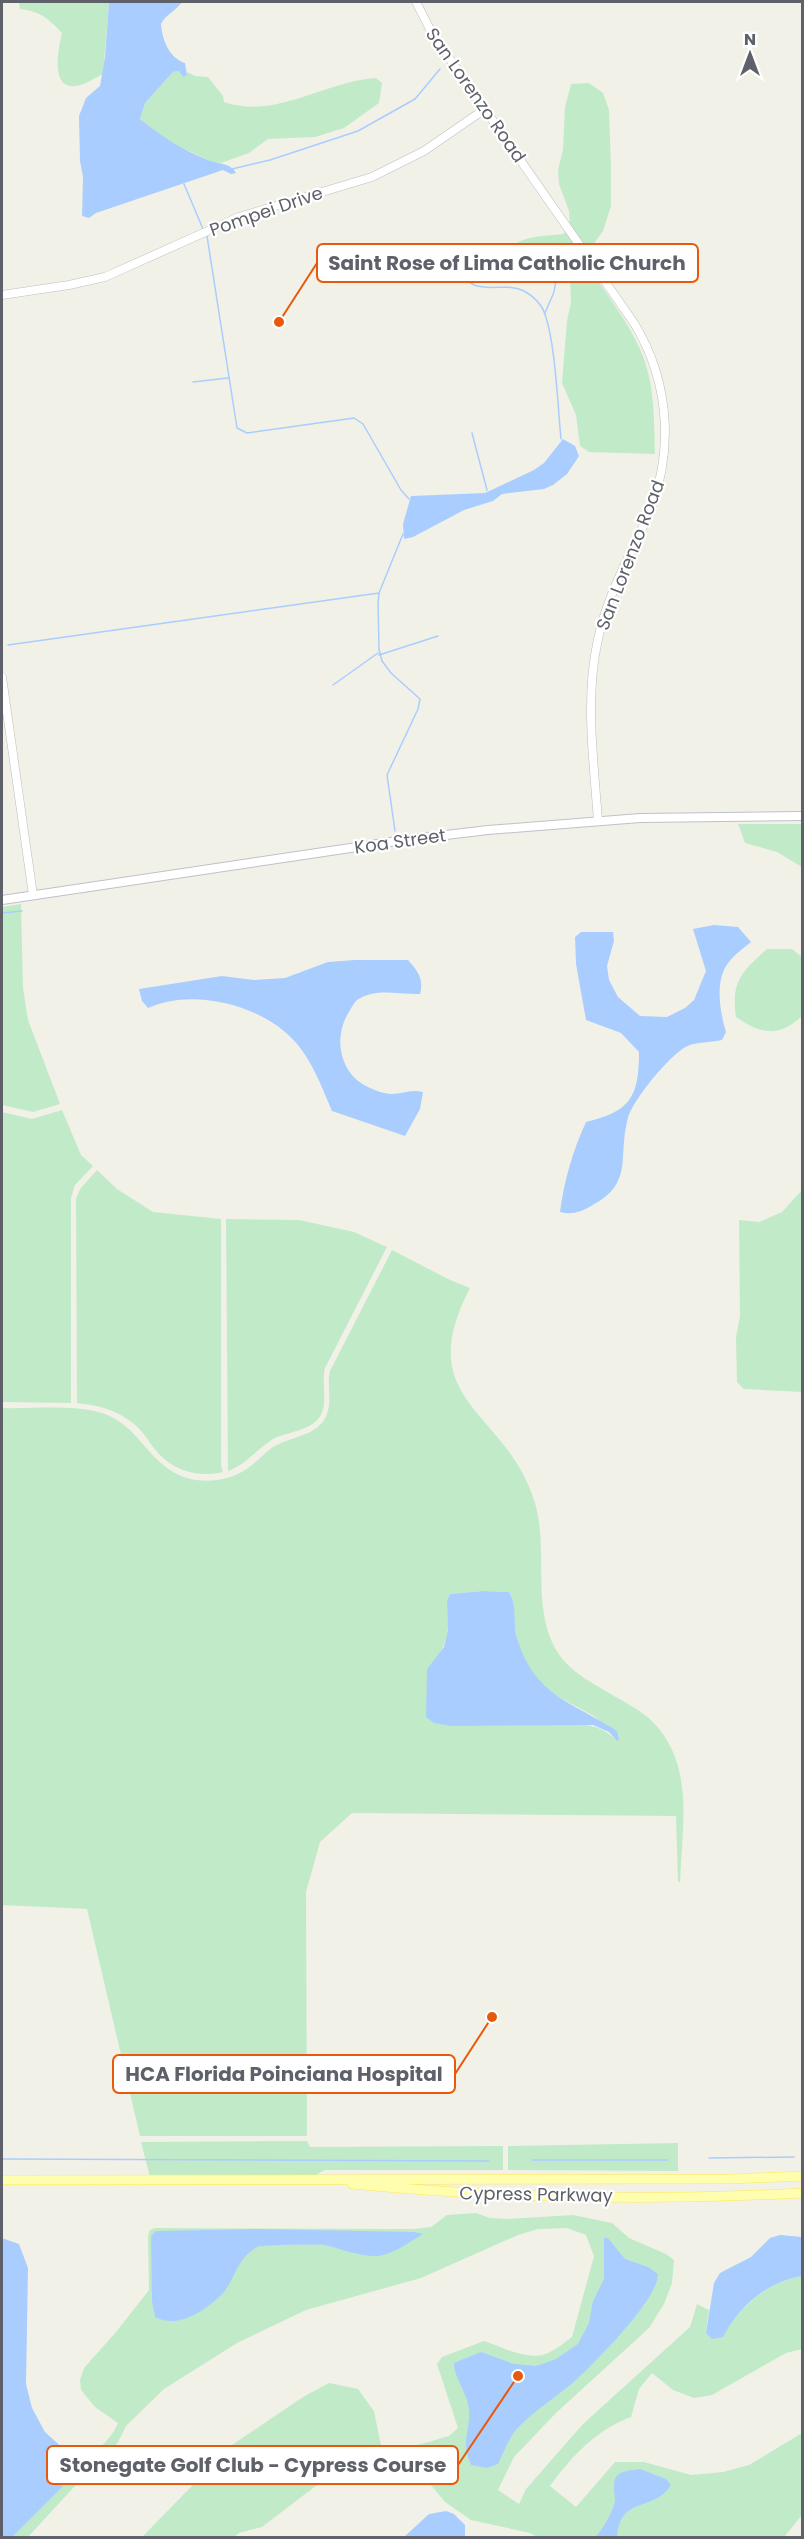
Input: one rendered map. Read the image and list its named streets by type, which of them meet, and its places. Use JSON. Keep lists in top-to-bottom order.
{
  "streets": {
    "main road": ["Koa Street", "Cypress Parkway"],
    "street": ["San Lorenzo Road", "Pompei Drive"]
  },
  "crossings": [
    ["San Lorenzo Road", "Pompei Drive"],
    ["San Lorenzo Road", "Koa Street"]
  ],
  "places": ["Saint Rose of Lima Catholic Church", "HCA Florida Poinciana Hospital", "Stonegate Golf Club - Cypress Course"],
  "north": "top"
}
